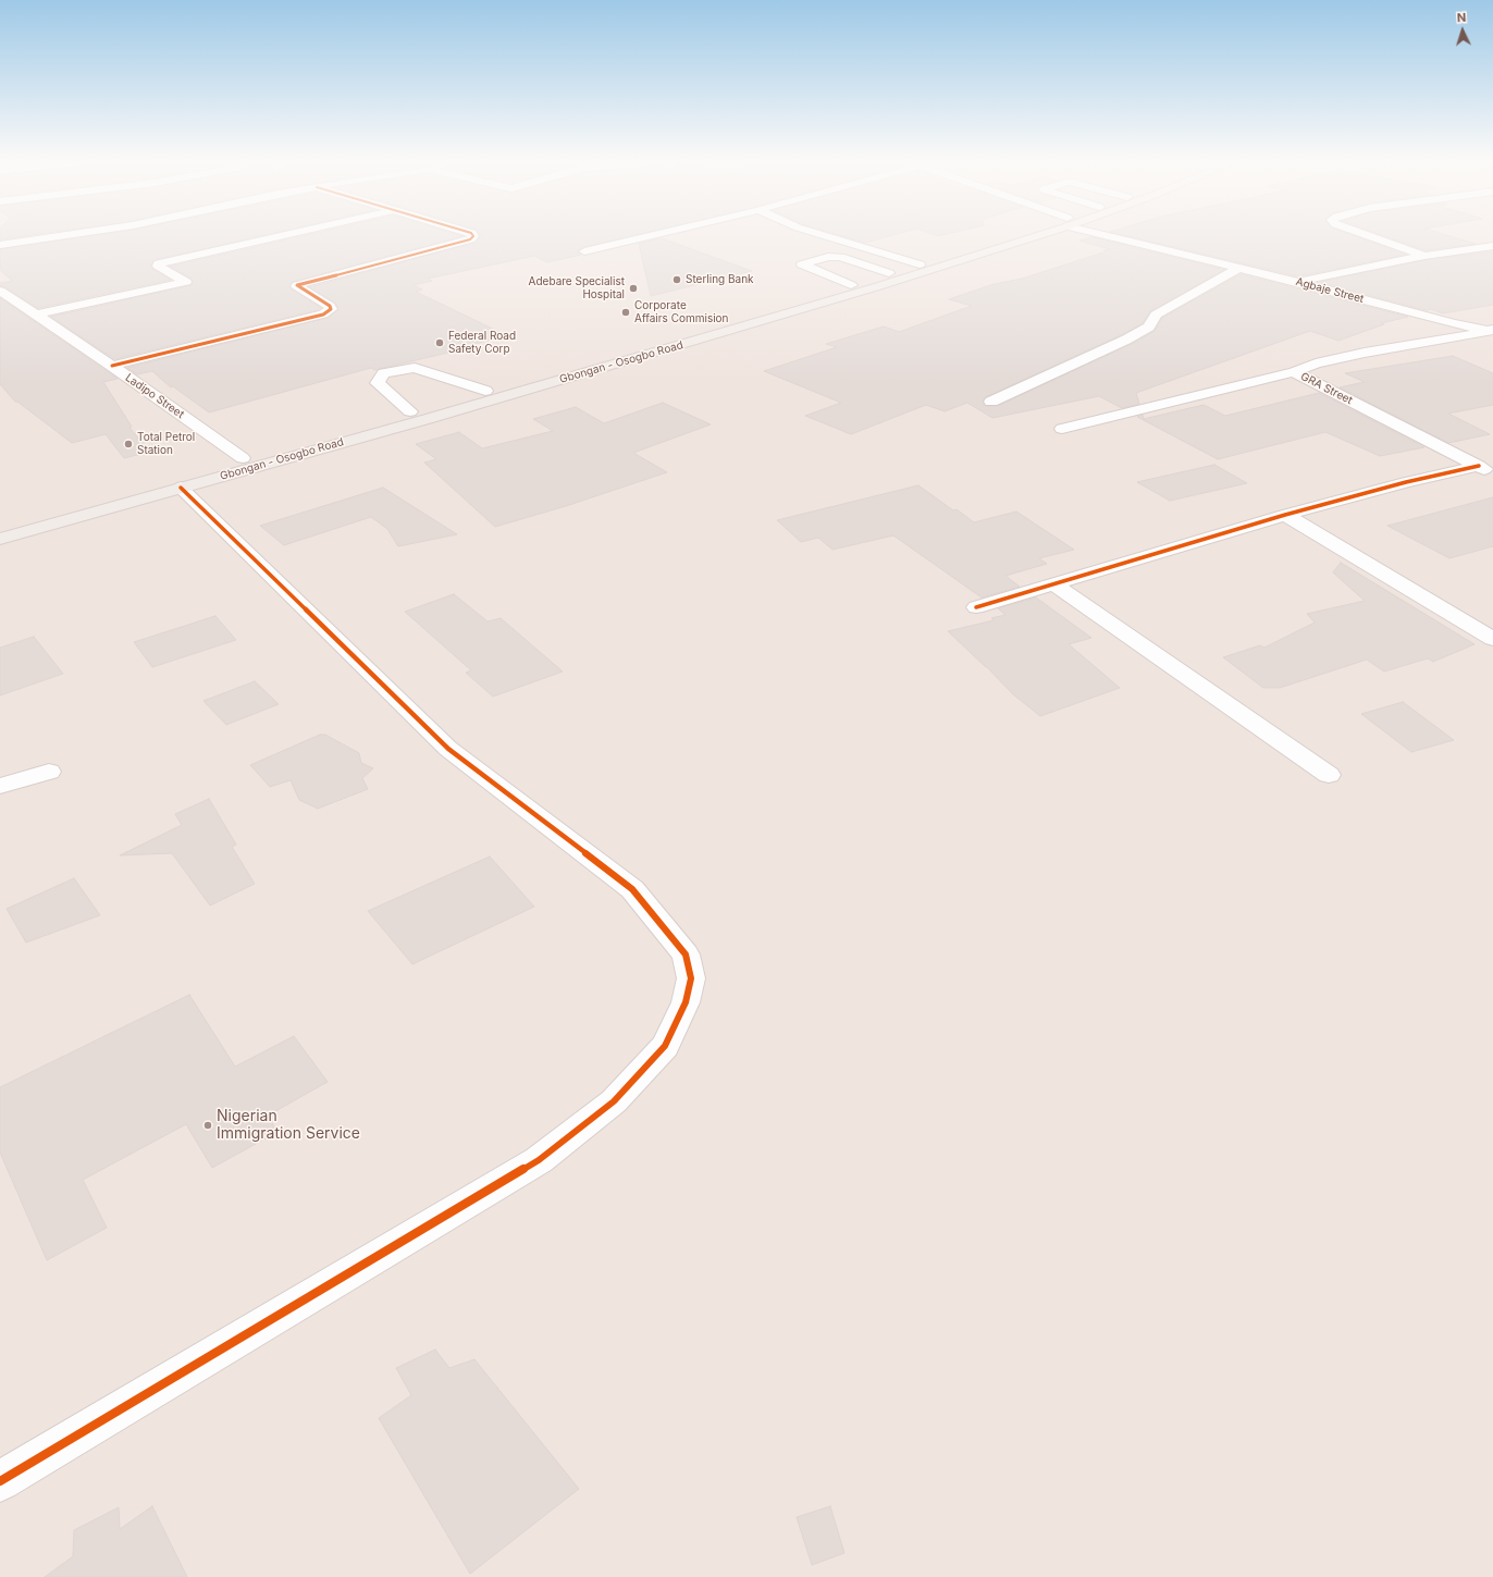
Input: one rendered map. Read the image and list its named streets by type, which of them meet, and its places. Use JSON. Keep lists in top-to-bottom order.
{
  "streets": {
    "main road": ["Gbongan - Osogbo Road"],
    "street": ["Agbaje Street", "GRA Street", "Ladipo Street"]
  },
  "crossings": [
    ["Agbaje Street", "GRA Street"],
    ["Gbongan - Osogbo Road", "Ladipo Street"]
  ],
  "places": [
    "Sterling Bank",
    "Adebare Specialist Hospital",
    "Corporate Affairs Commision",
    "Federal Road Safety Corp",
    "Total Petrol Station",
    "Nigerian Immigration Service"
  ],
  "north": "top"
}
